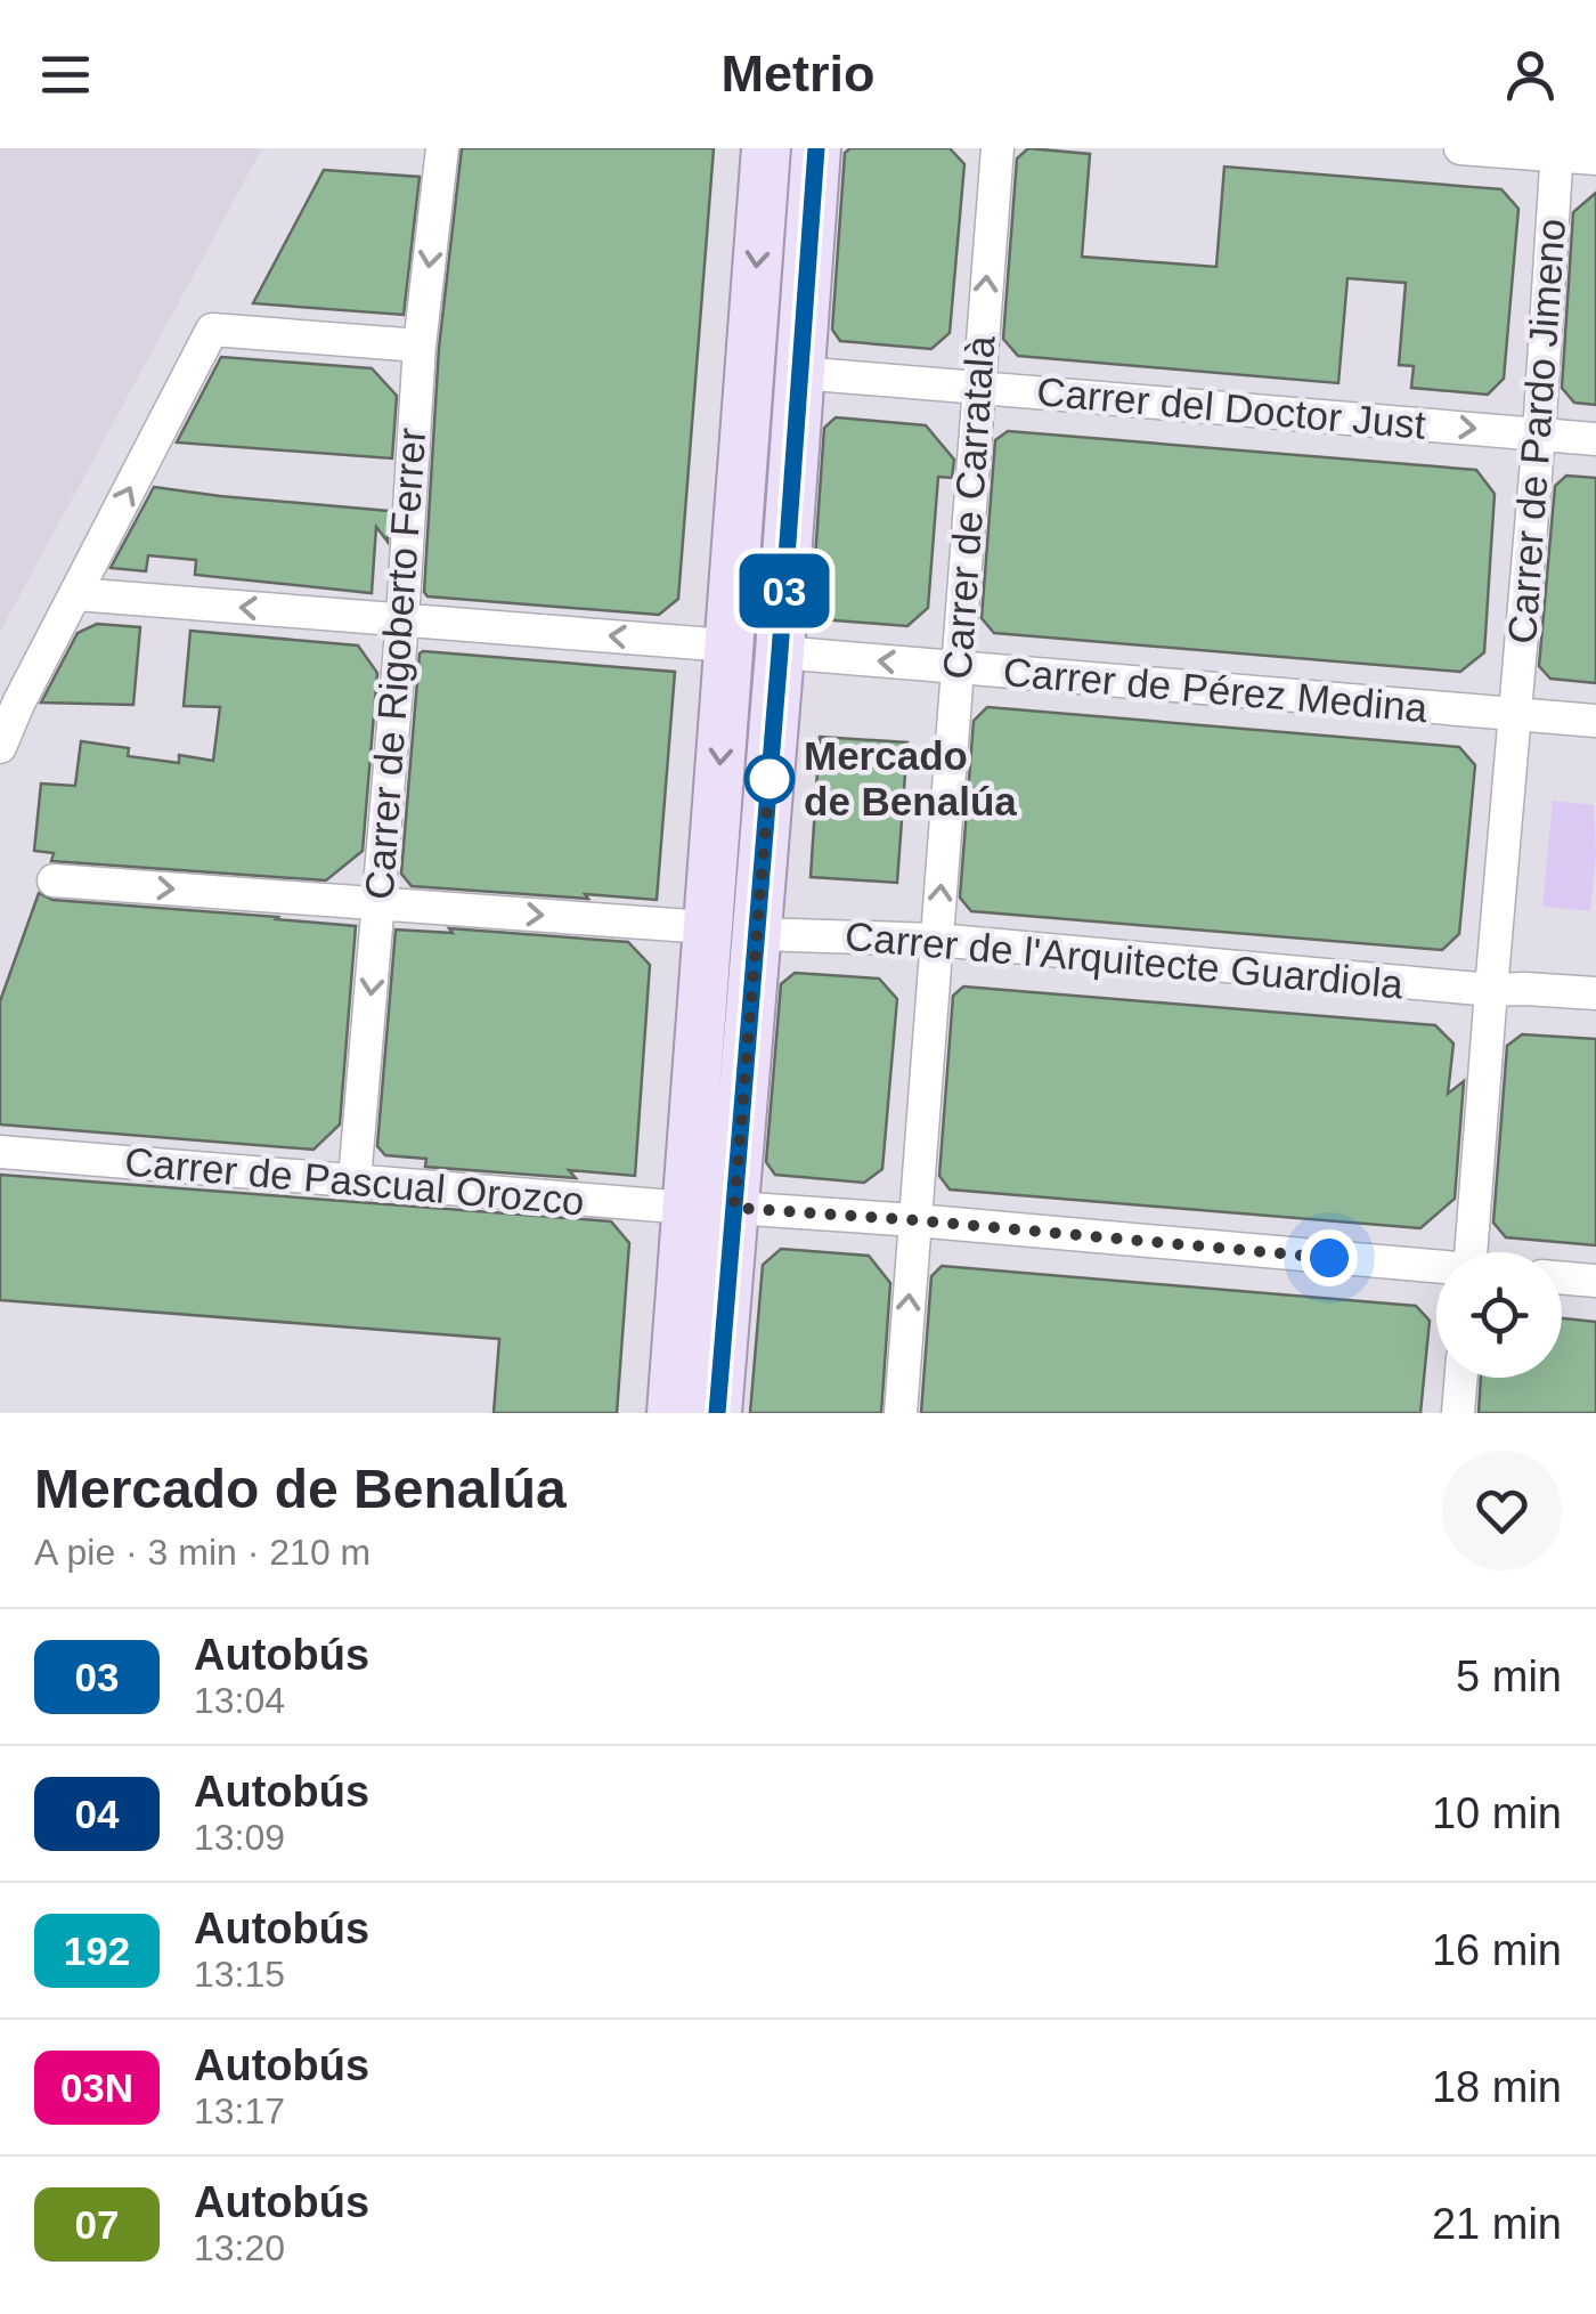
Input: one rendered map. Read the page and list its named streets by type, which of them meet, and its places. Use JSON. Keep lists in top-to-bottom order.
{
  "streets": {
    "street": [
      "Carrer del Doctor Just",
      "Carrer de Pardo Jimeno",
      "Carrer de Carratalà",
      "Carrer de Rigoberto Ferrer",
      "Carrer de Pérez Medina",
      "Carrer de l'Arquitecte Guardiola",
      "Carrer de Pascual Orozco"
    ]
  },
  "crossings": [
    ["Carrer del Doctor Just", "Carrer de Pardo Jimeno"],
    ["Carrer del Doctor Just", "Carrer de Carratalà"],
    ["Carrer de Pardo Jimeno", "Carrer de Pérez Medina"],
    ["Carrer de Pardo Jimeno", "Carrer de l'Arquitecte Guardiola"],
    ["Carrer de Carratalà", "Carrer de Pérez Medina"],
    ["Carrer de Carratalà", "Carrer de l'Arquitecte Guardiola"],
    ["Carrer de Carratalà", "Carrer de Pascual Orozco"],
    ["Carrer de Rigoberto Ferrer", "Carrer de Pascual Orozco"]
  ],
  "one_way": ["Carrer del Doctor Just", "Carrer de Carratalà", "Carrer de Rigoberto Ferrer"],
  "places": ["Mercado de Benalúa"],
  "lines": ["bus line 03"],
  "page": {
    "header": "Metrio",
    "on_map": "03",
    "heading": ["Mercado de Benalúa", "A pie · 3 min · 210 m"],
    "list": [
      {
        "mark": "03",
        "name": "Autobús",
        "note": "13:04",
        "value": "5 min"
      },
      {
        "mark": "04",
        "name": "Autobús",
        "note": "13:09",
        "value": "10 min"
      },
      {
        "mark": "192",
        "name": "Autobús",
        "note": "13:15",
        "value": "16 min"
      },
      {
        "mark": "03N",
        "name": "Autobús",
        "note": "13:17",
        "value": "18 min"
      },
      {
        "mark": "07",
        "name": "Autobús",
        "note": "13:20",
        "value": "21 min"
      }
    ]
  }
}
